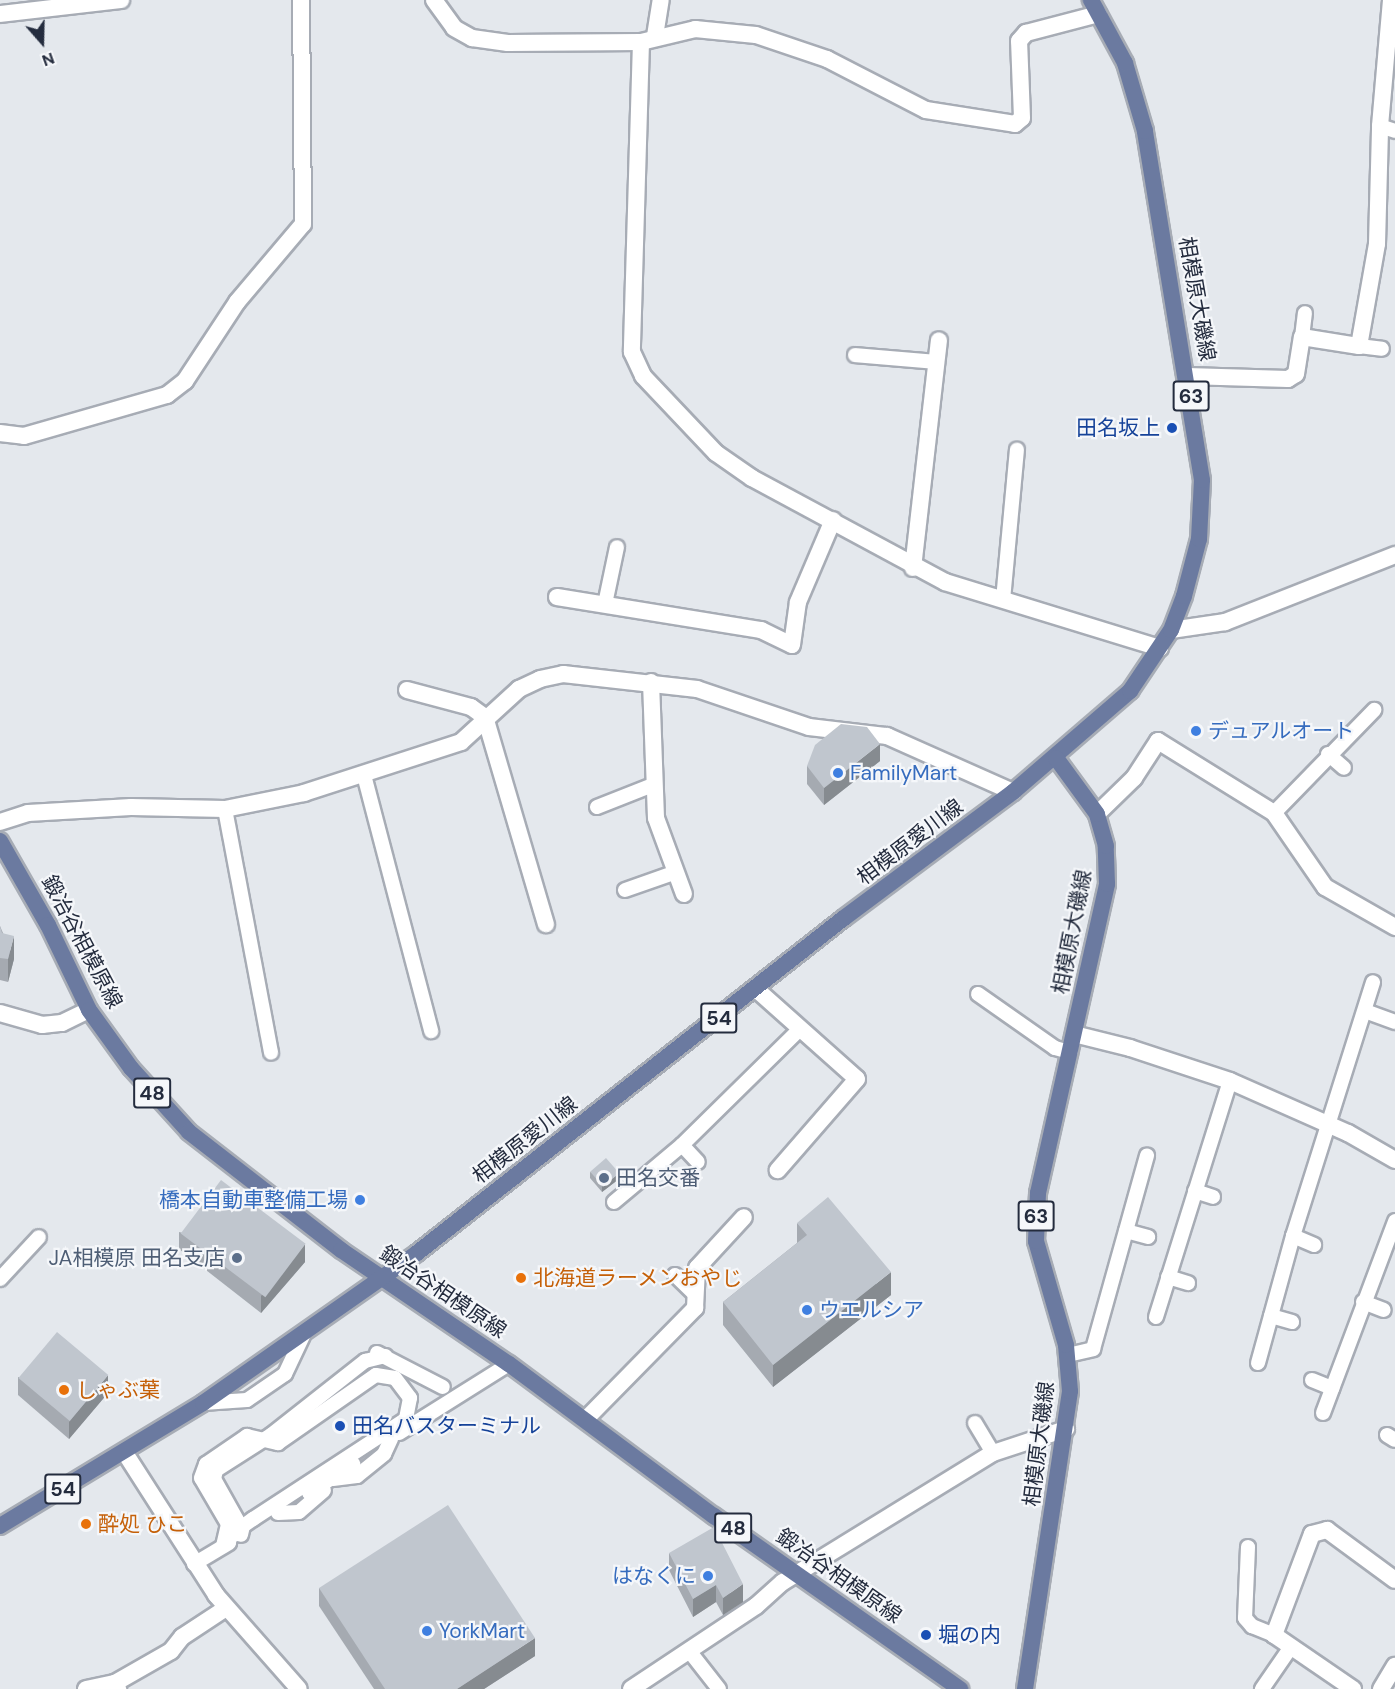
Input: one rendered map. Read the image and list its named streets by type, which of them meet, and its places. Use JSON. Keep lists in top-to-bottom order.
{
  "streets": {
    "main road": [
      "相模原大磯線",
      "63",
      "相模原愛川線",
      "鍛冶谷相模原線",
      "54",
      "48"
    ]
  },
  "crossings": [
    ["相模原大磯線", "相模原愛川線"],
    ["相模原愛川線", "鍛冶谷相模原線"]
  ],
  "places": [
    "田名坂上",
    "デュアルオート",
    "FamilyMart",
    "田名交番",
    "橋本自動車整備工場",
    "JA相模原 田名支店",
    "北海道ラーメンおやじ",
    "ウエルシア",
    "しゃぶ葉",
    "田名バスターミナル",
    "酔処 ひこ",
    "はなくに",
    "YorkMart",
    "堀の内"
  ],
  "north": "bottom"
}
